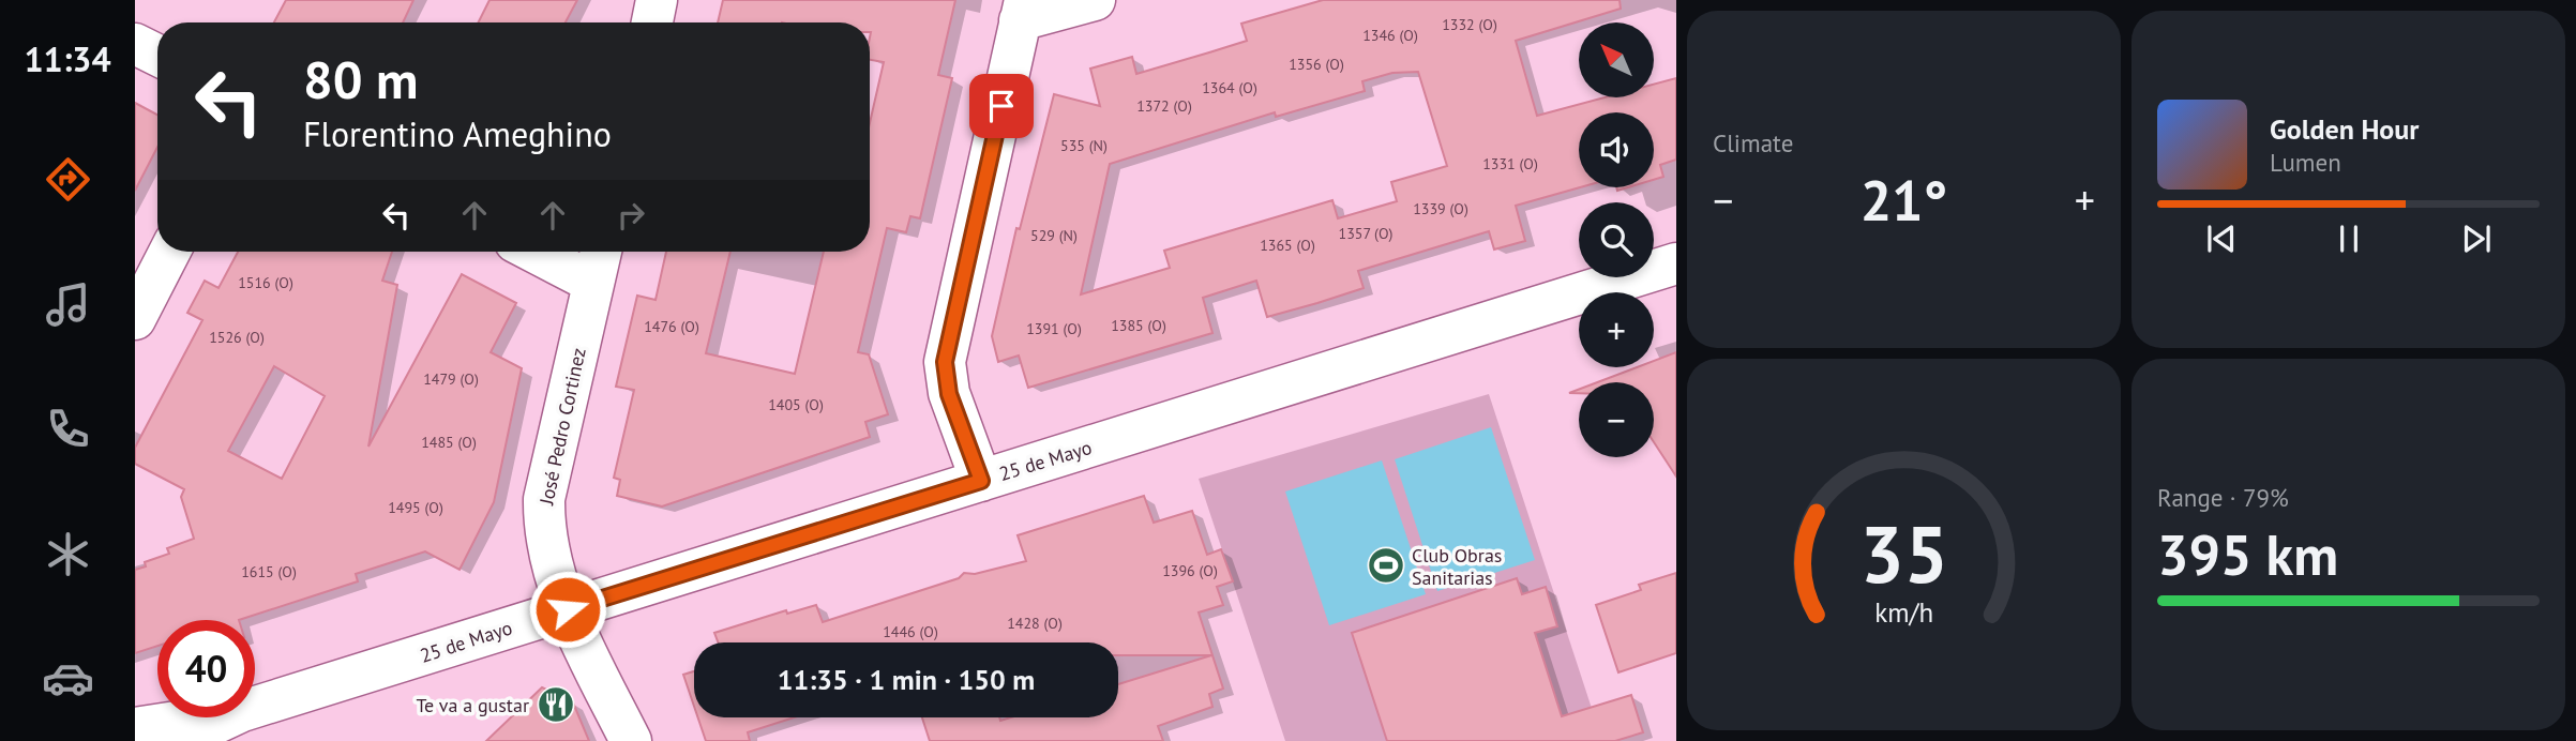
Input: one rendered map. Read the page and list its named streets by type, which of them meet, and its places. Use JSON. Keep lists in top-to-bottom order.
{
  "streets": {
    "street": ["José Pedro Cortinez", "25 de Mayo"]
  },
  "crossings": [
    ["José Pedro Cortinez", "25 de Mayo"]
  ],
  "places": {
    "sports": ["Club Obras Sanitarias"],
    "restaurant": ["Te va a gustar"]
  },
  "house_numbers": [
    "1332 (O)",
    "1346 (O)",
    "1356 (O)",
    "1364 (O)",
    "1372 (O)",
    "535 (N)",
    "1331 (O)",
    "1339 (O)",
    "1357 (O)",
    "529 (N)",
    "1365 (O)",
    "1516 (O)",
    "1385 (O)",
    "1476 (O)",
    "1391 (O)",
    "1526 (O)",
    "1479 (O)",
    "1405 (O)",
    "1485 (O)",
    "1495 (O)",
    "1396 (O)",
    "1615 (O)",
    "1428 (O)",
    "1446 (O)"
  ],
  "north": "top left",
  "page": {
    "tabs": "11:34",
    "tile": [
      "Climate",
      ["Range · 79%", "395 km"]
    ],
    "map_buttons": ["+", "−"],
    "turn": ["80 m", "Florentino Ameghino"],
    "song": ["Golden Hour", "Lumen"],
    "heat": ["−", "21°", "+"],
    "limit": "40",
    "trip": "11:35 · 1 min · 150 m",
    "gauge": ["35", "km/h"]
  }
}
